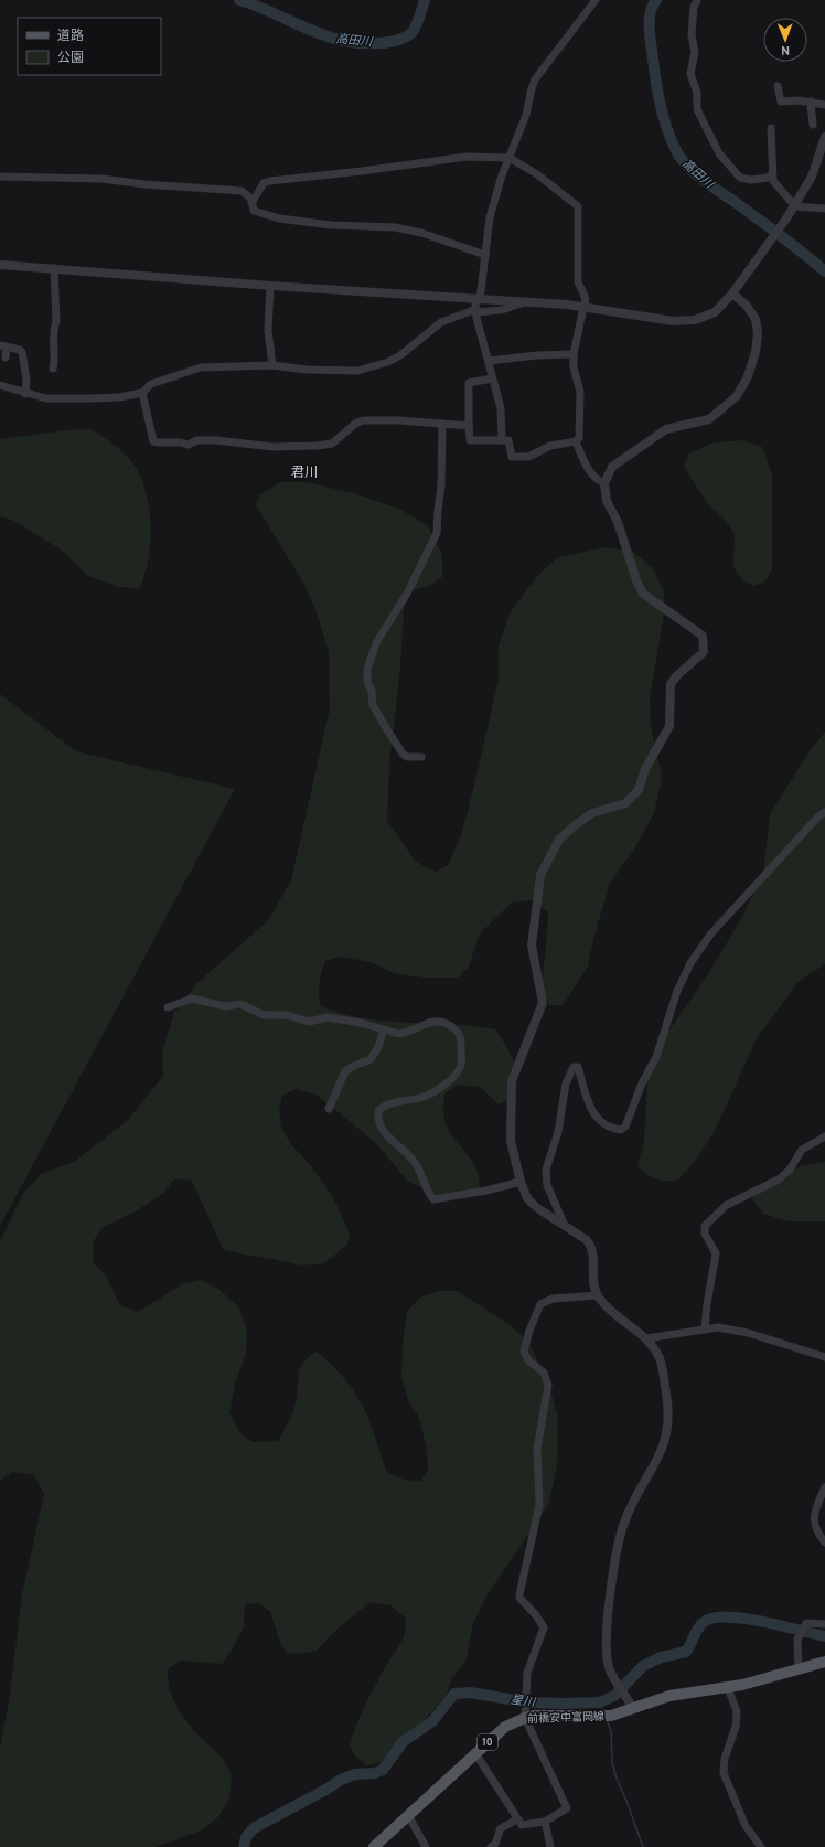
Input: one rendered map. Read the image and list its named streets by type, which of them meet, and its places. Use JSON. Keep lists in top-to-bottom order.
{
  "streets": {
    "main road": ["前橋安中富岡線", "10"]
  },
  "districts": ["君川"],
  "water": ["高田川", "星川"],
  "legend": ["道路", "公園"],
  "north": "bottom"
}
